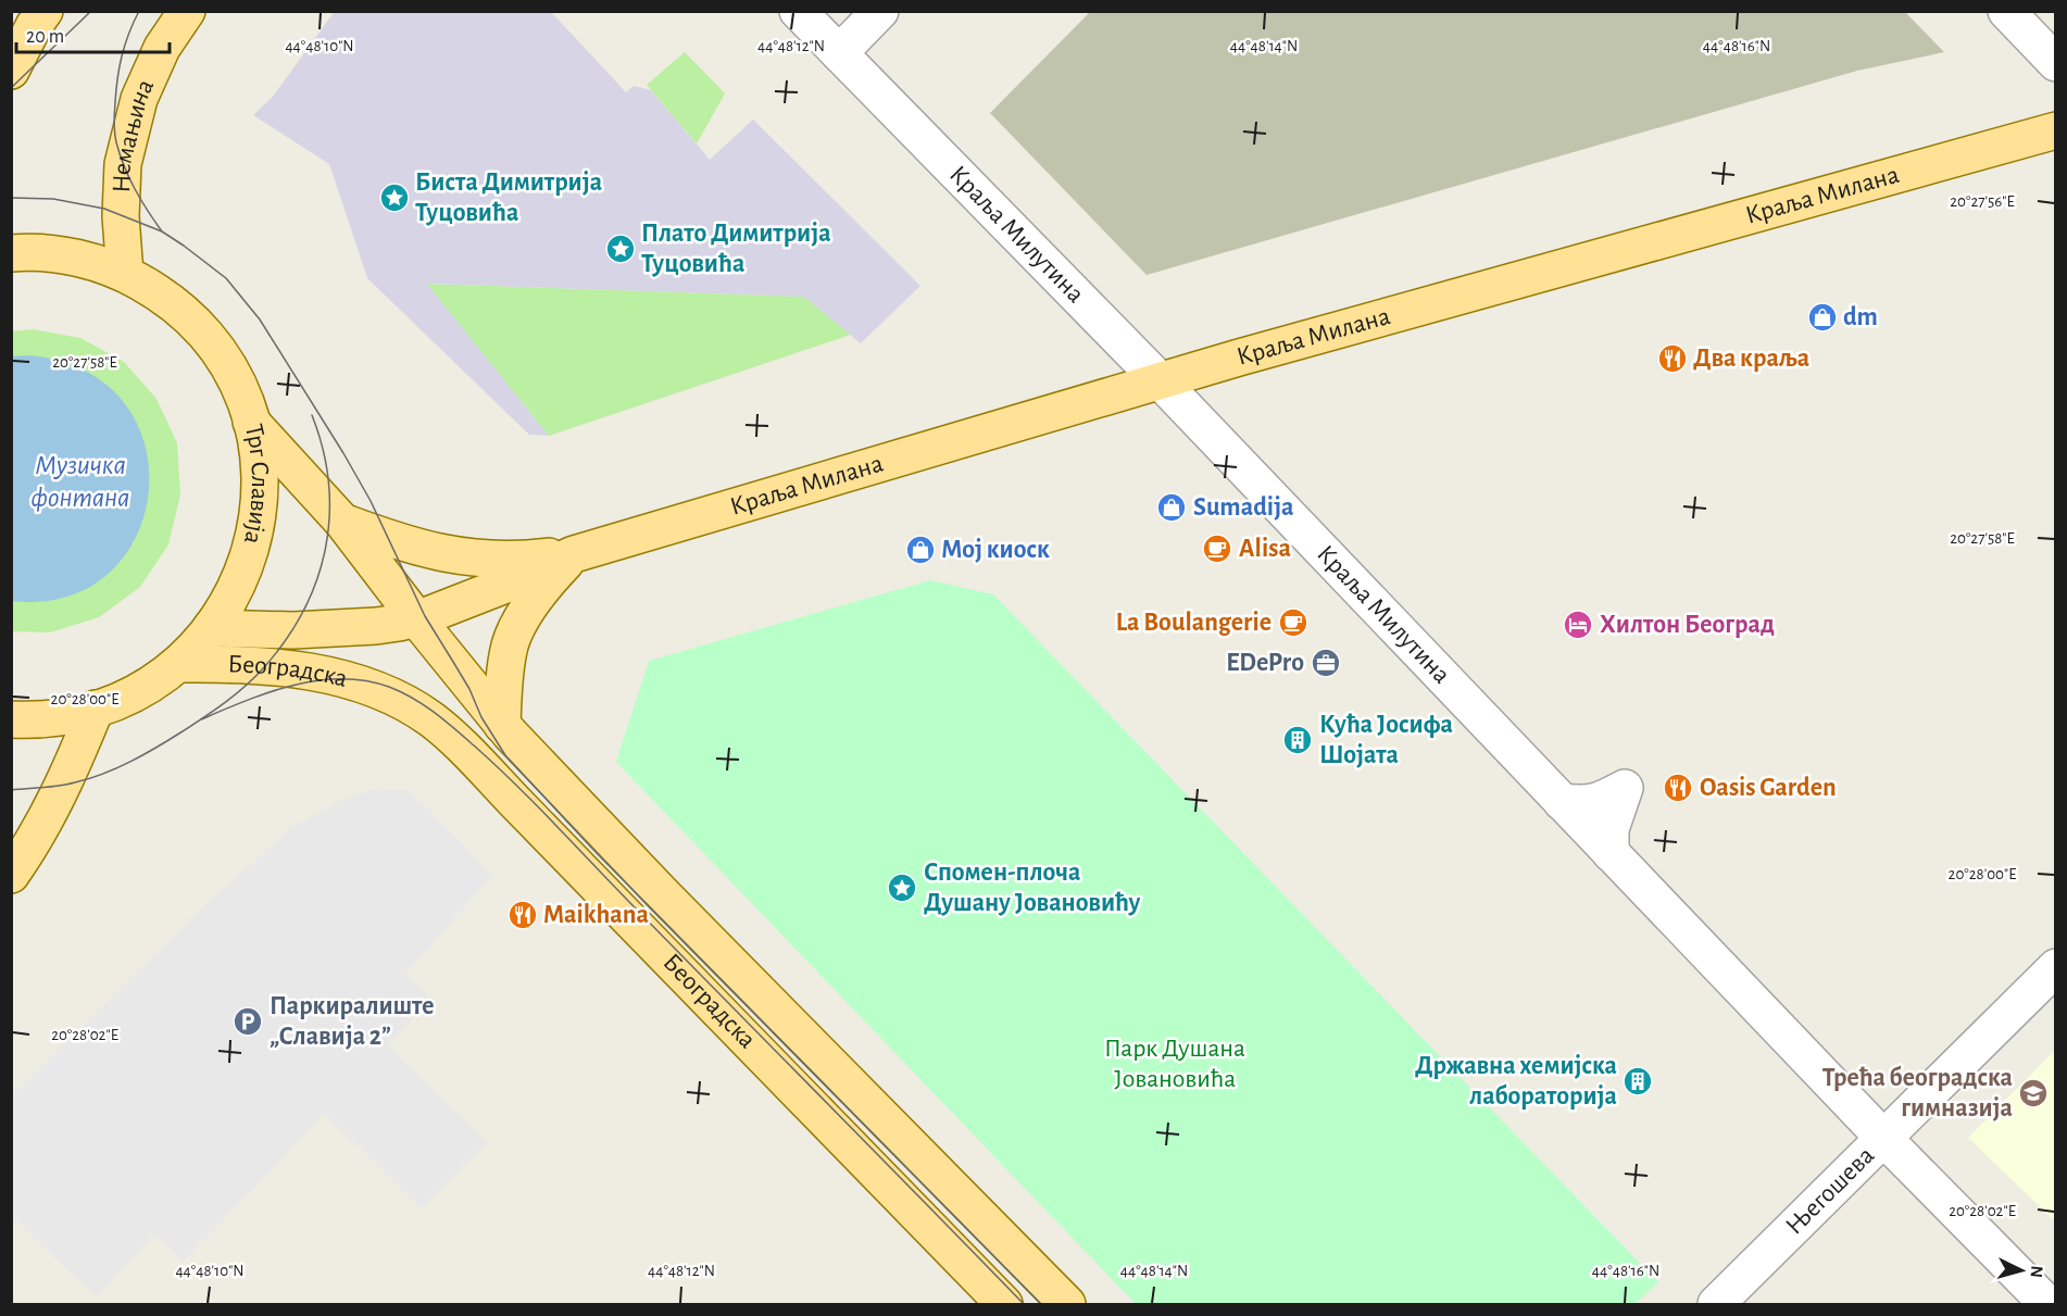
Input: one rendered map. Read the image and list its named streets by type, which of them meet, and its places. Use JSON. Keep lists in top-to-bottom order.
{
  "streets": {
    "main road": [
      "Немањина",
      "Краља Милана",
      "Трг Славија",
      "Београдска"
    ],
    "street": ["Краља Милутина", "Његошева"]
  },
  "crossings": [
    ["Немањина", "Трг Славија"],
    ["Краља Милана", "Краља Милутина"],
    ["Краља Милана", "Трг Славија"],
    ["Краља Милана", "Београдска"],
    ["Краља Милутина", "Његошева"],
    ["Трг Славија", "Београдска"]
  ],
  "water": ["Музичка фонтана"],
  "parks": ["Парк Душана Јовановића"],
  "places": {
    "place": ["Биста Димитрија Туцовића", "Плато Димитрија Туцовића", "Спомен-плоча Душану Јовановићу"],
    "shop": ["dm", "Sumadija", "Мој киоск"],
    "restaurant": ["Два краља", "Oasis Garden", "Maikhana"],
    "cafe": ["Alisa", "La Boulangerie"],
    "hotel": ["Хилтон Београд"],
    "office": ["EDePro"],
    "building": ["Кућа Јосифа Шојата", "Државна хемијска лабораторија"],
    "parking": ["Паркиралиште „Славија 2”"],
    "school or university": ["Трећа београдска гимназија"]
  },
  "scale_bar": "20 m",
  "north": "right",
  "coordinates": [
    "44°48'10\"N",
    "44°48'12\"N",
    "44°48'14\"N",
    "44°48'16\"N",
    "20°27'56\"E",
    "20°27'58\"E",
    "20°28'00\"E",
    "20°28'02\"E"
  ]
}
